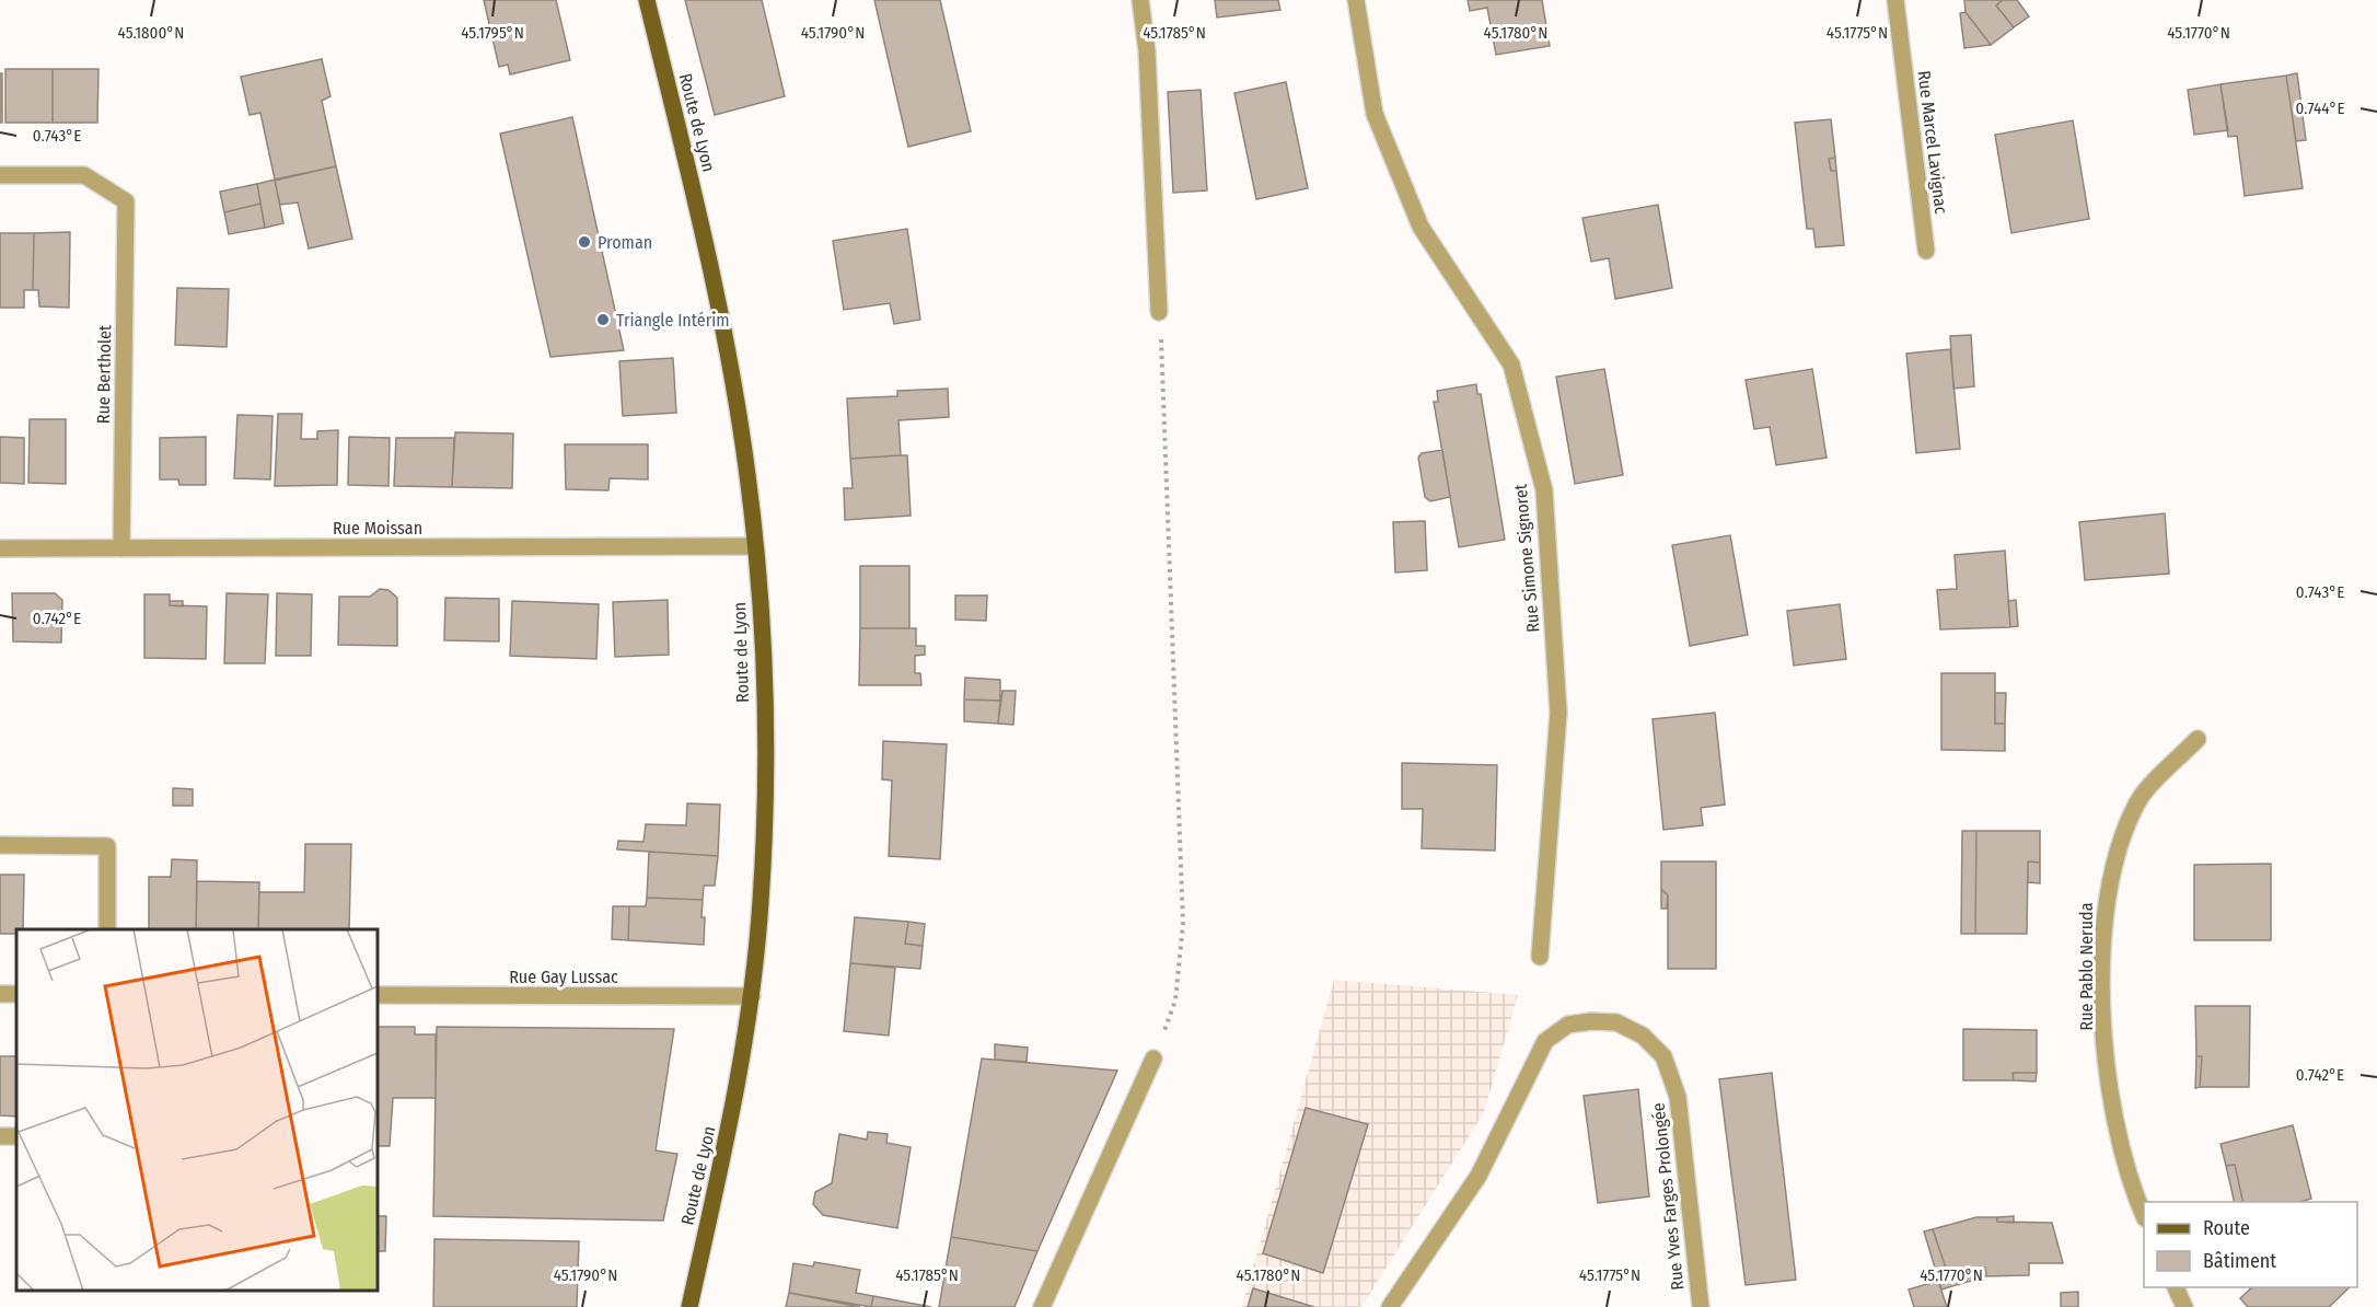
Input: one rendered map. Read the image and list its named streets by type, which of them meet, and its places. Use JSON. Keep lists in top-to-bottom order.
{
  "streets": {
    "main road": ["Route de Lyon"],
    "street": [
      "Rue Marcel Lavignac",
      "Rue Bertholet",
      "Rue Moissan",
      "Rue Simone Signoret",
      "Rue Pablo Neruda",
      "Rue Gay Lussac",
      "Rue Yves Farges Prolongée"
    ]
  },
  "crossings": [
    ["Route de Lyon", "Rue Moissan"],
    ["Route de Lyon", "Rue Gay Lussac"],
    ["Rue Bertholet", "Rue Moissan"]
  ],
  "places": ["Proman", "Triangle Intérim"],
  "legend": ["Route", "Bâtiment"],
  "coordinates": [
    "45.1800°N",
    "45.1795°N",
    "45.1790°N",
    "45.1785°N",
    "45.1780°N",
    "45.1775°N",
    "45.1770°N",
    "0.744°E",
    "0.743°E",
    "0.742°E"
  ]
}
